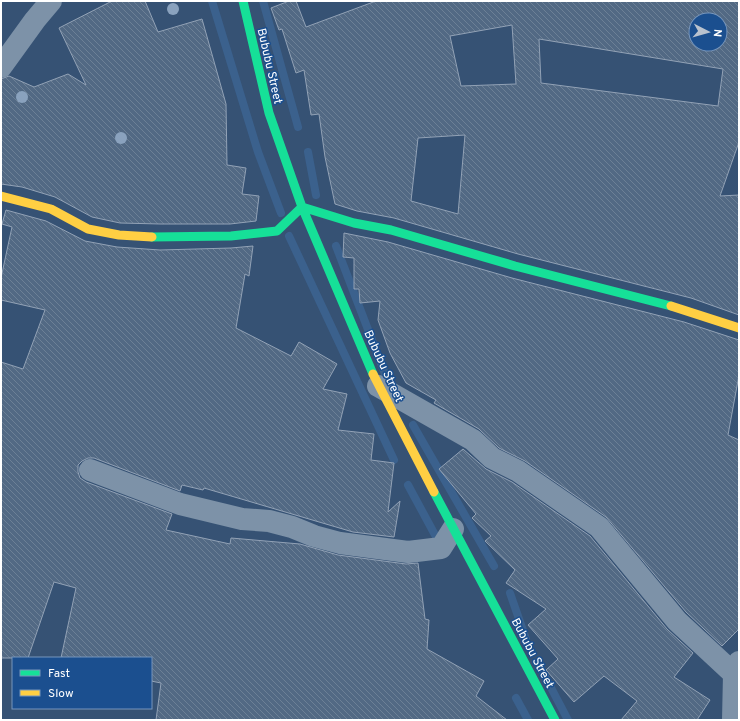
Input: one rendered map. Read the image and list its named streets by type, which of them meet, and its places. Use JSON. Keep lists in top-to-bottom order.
{
  "streets": {
    "street": ["Bububu Street"]
  },
  "legend": ["Fast", "Slow"],
  "north": "right"
}
